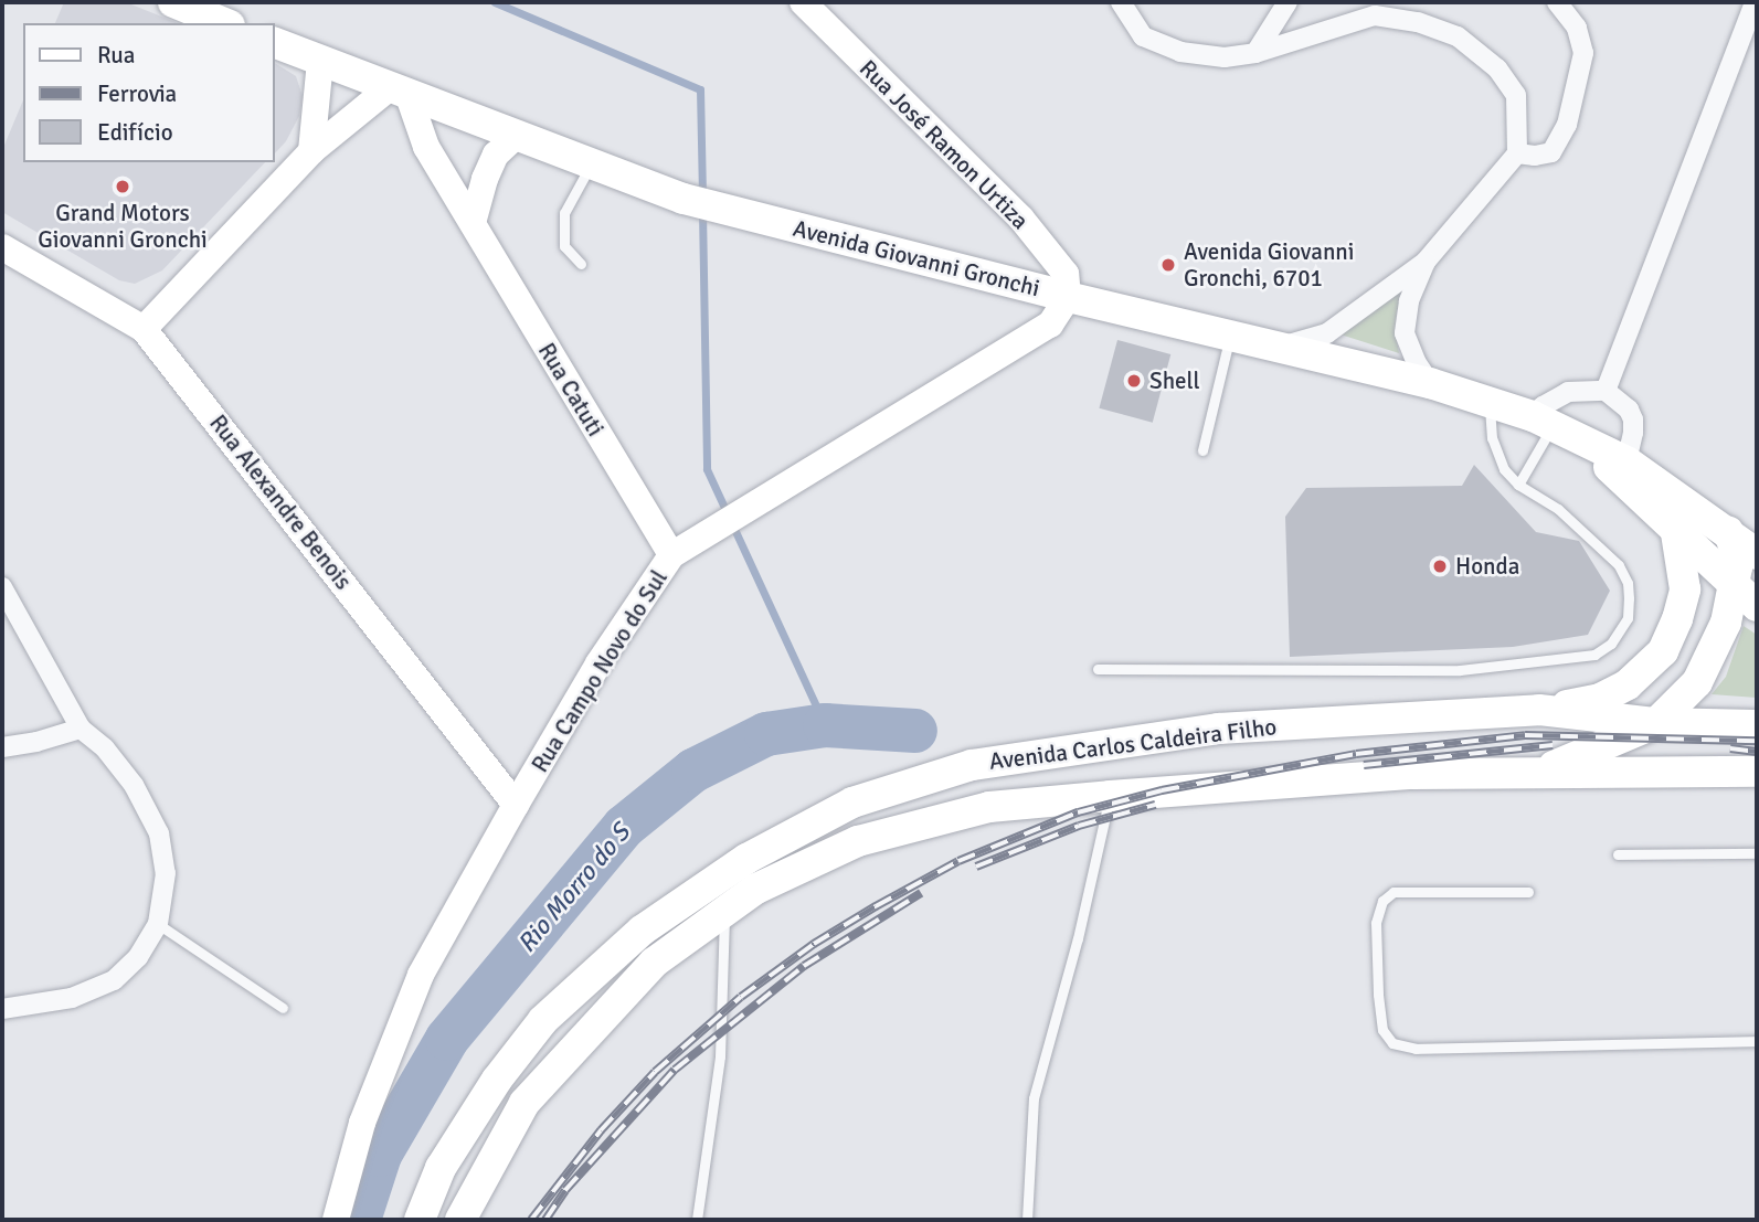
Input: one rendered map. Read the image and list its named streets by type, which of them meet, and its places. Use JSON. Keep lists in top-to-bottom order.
{
  "streets": {
    "main road": ["Avenida Giovanni Gronchi", "Avenida Carlos Caldeira Filho"],
    "street": [
      "Rua José Ramon Urtiza",
      "Rua Catuti",
      "Rua Alexandre Benois",
      "Rua Campo Novo do Sul"
    ]
  },
  "crossings": [
    ["Rua José Ramon Urtiza", "Avenida Giovanni Gronchi"],
    ["Rua José Ramon Urtiza", "Rua Campo Novo do Sul"],
    ["Avenida Giovanni Gronchi", "Rua Catuti"],
    ["Avenida Giovanni Gronchi", "Rua Campo Novo do Sul"],
    ["Rua Catuti", "Rua Campo Novo do Sul"],
    ["Rua Alexandre Benois", "Rua Campo Novo do Sul"]
  ],
  "water": ["Rio Morro do S"],
  "places": [
    "Grand Motors Giovanni Gronchi",
    "Avenida Giovanni Gronchi, 6701",
    "Shell",
    "Honda"
  ],
  "legend": ["Rua", "Ferrovia", "Edifício"]
}
